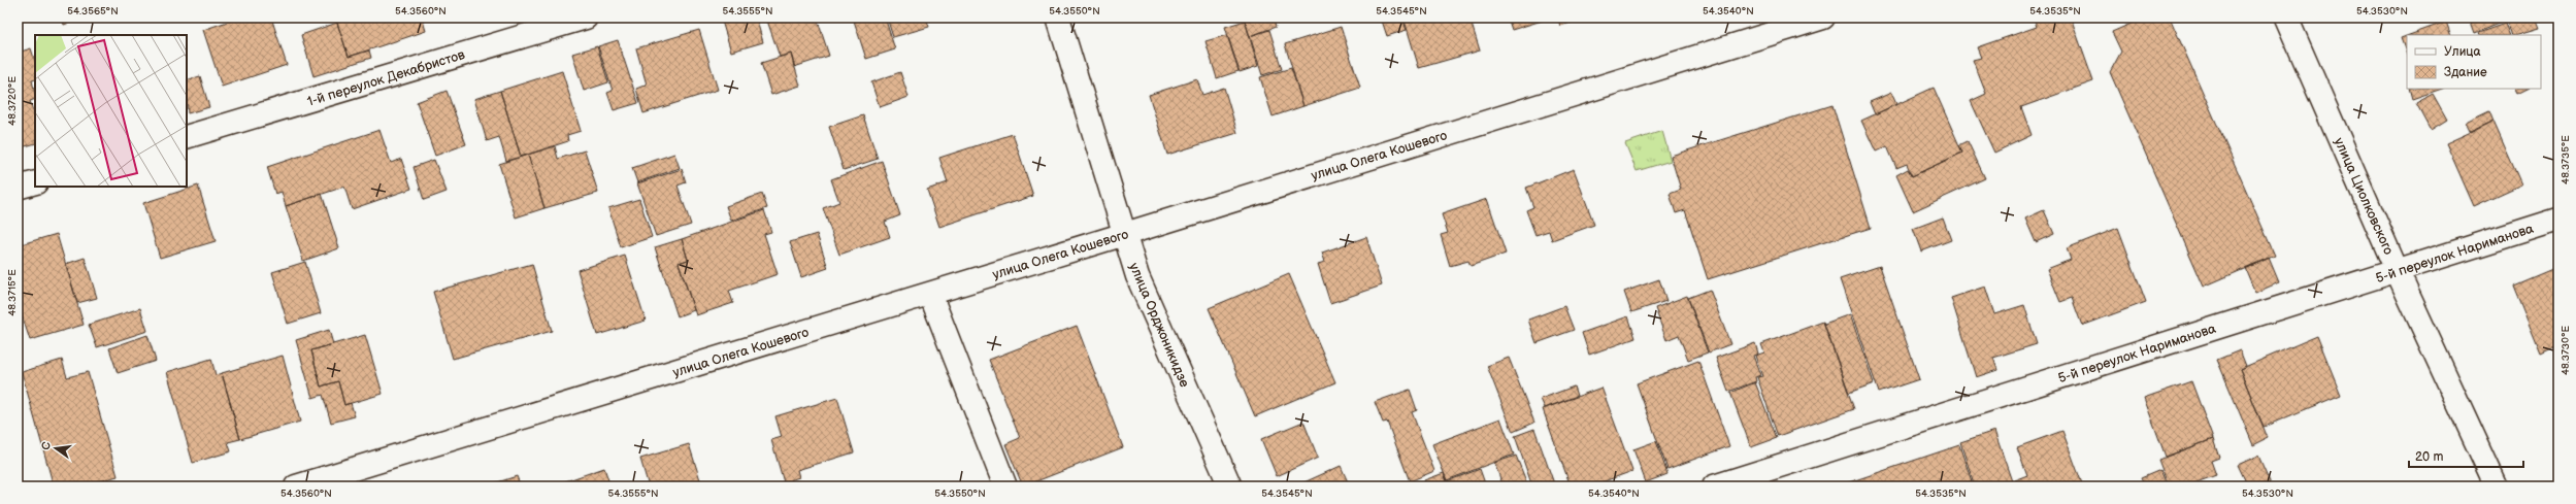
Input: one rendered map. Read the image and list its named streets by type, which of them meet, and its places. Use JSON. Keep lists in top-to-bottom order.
{
  "streets": {
    "street": [
      "1-й переулок Декабристов",
      "улица Олега Кошевого",
      "улица Циолковского",
      "5-й переулок Нариманова",
      "улица Орджоникидзе"
    ]
  },
  "crossings": [
    ["улица Олега Кошевого", "улица Орджоникидзе"],
    ["улица Циолковского", "5-й переулок Нариманова"]
  ],
  "legend": ["Улица", "Здание"],
  "scale_bar": "20 m",
  "north": "left",
  "coordinates": [
    "54.3565°N",
    "54.3560°N",
    "54.3555°N",
    "54.3550°N",
    "54.3545°N",
    "54.3540°N",
    "54.3535°N",
    "54.3530°N",
    "48.3720°E",
    "48.3735°E",
    "48.3715°E",
    "48.3730°E"
  ]
}
